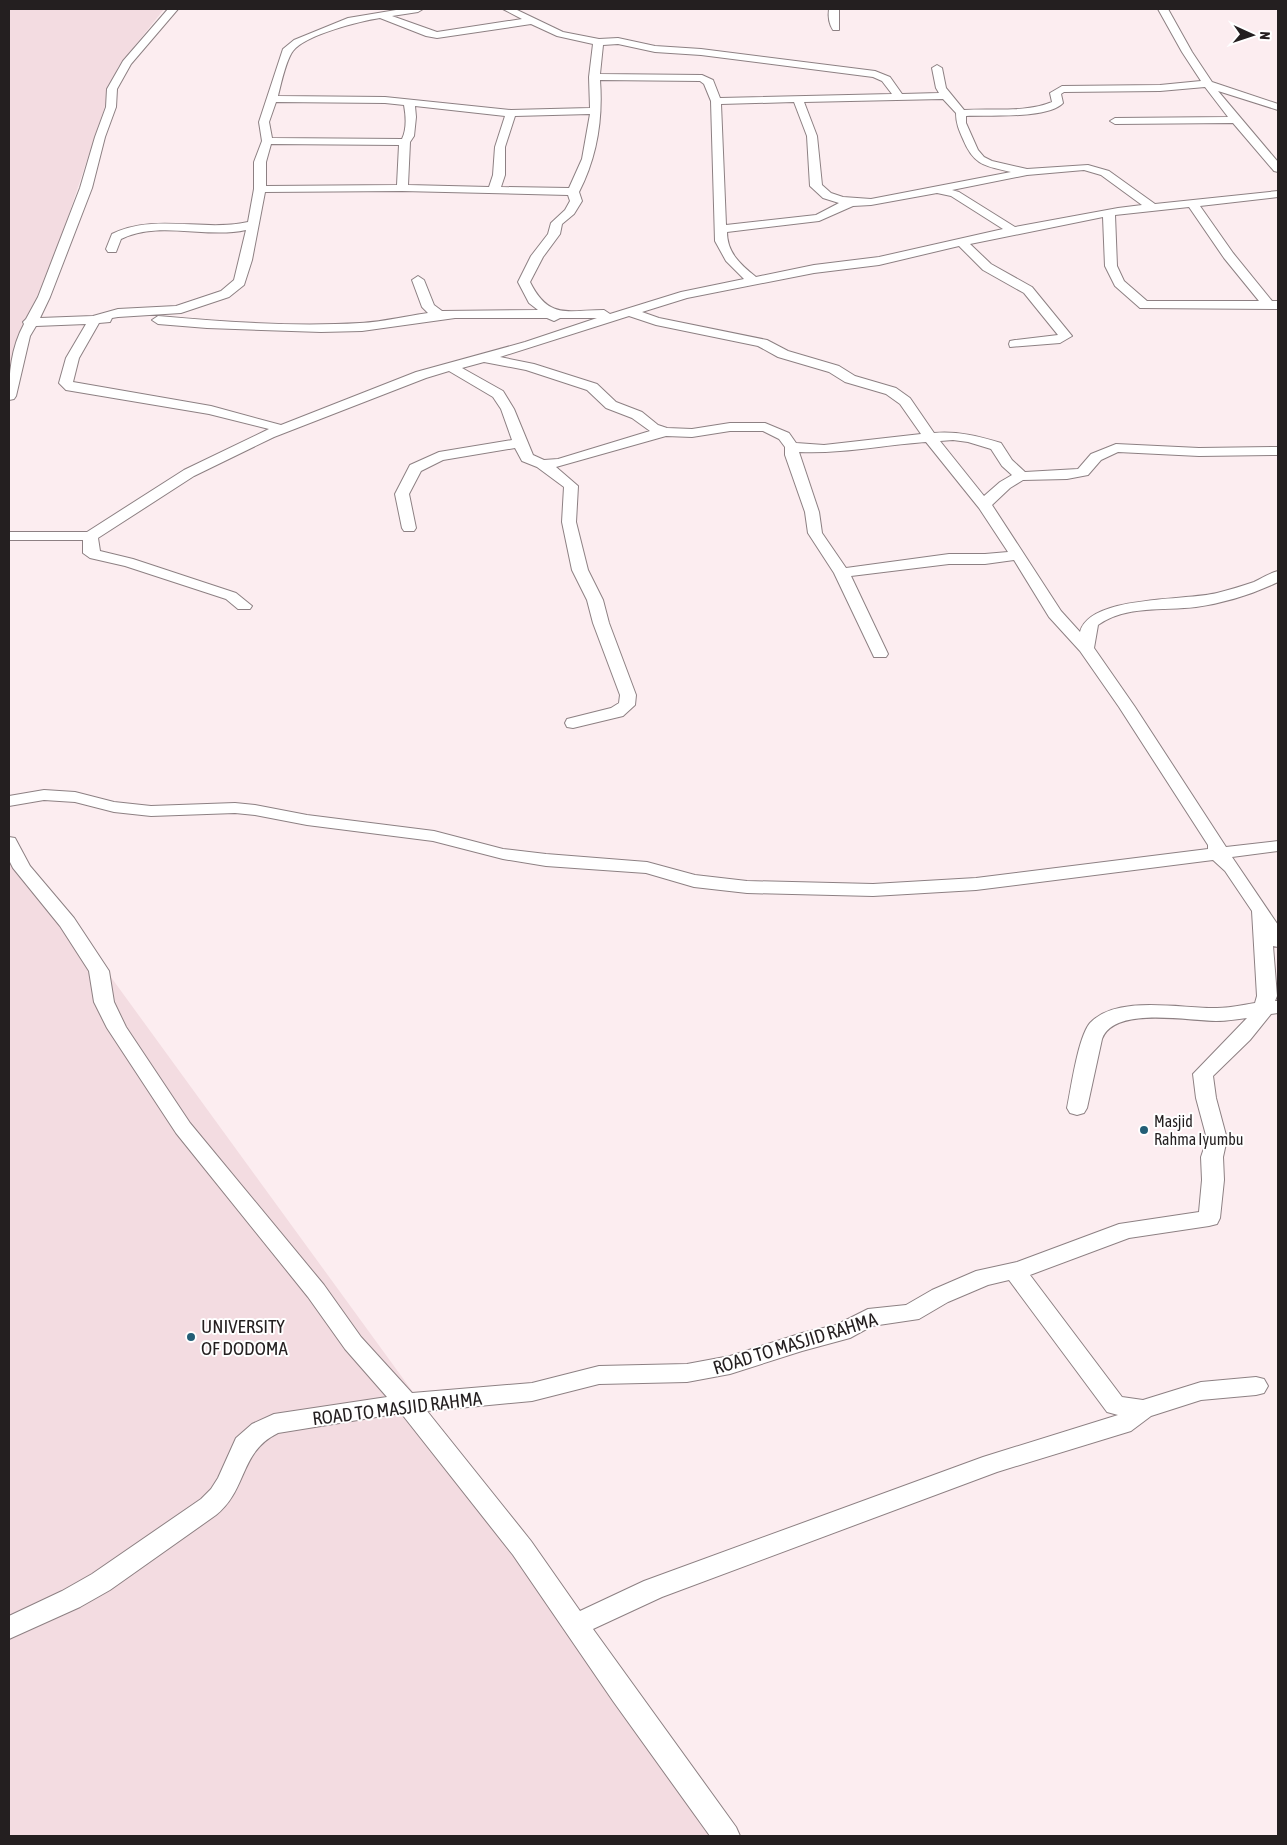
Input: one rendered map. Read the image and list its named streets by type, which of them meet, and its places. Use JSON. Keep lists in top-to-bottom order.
{
  "streets": {
    "street": ["ROAD TO MASJID RAHMA"]
  },
  "places": ["Masjid Rahma Iyumbu", "UNIVERSITY OF DODOMA"],
  "north": "right"
}
